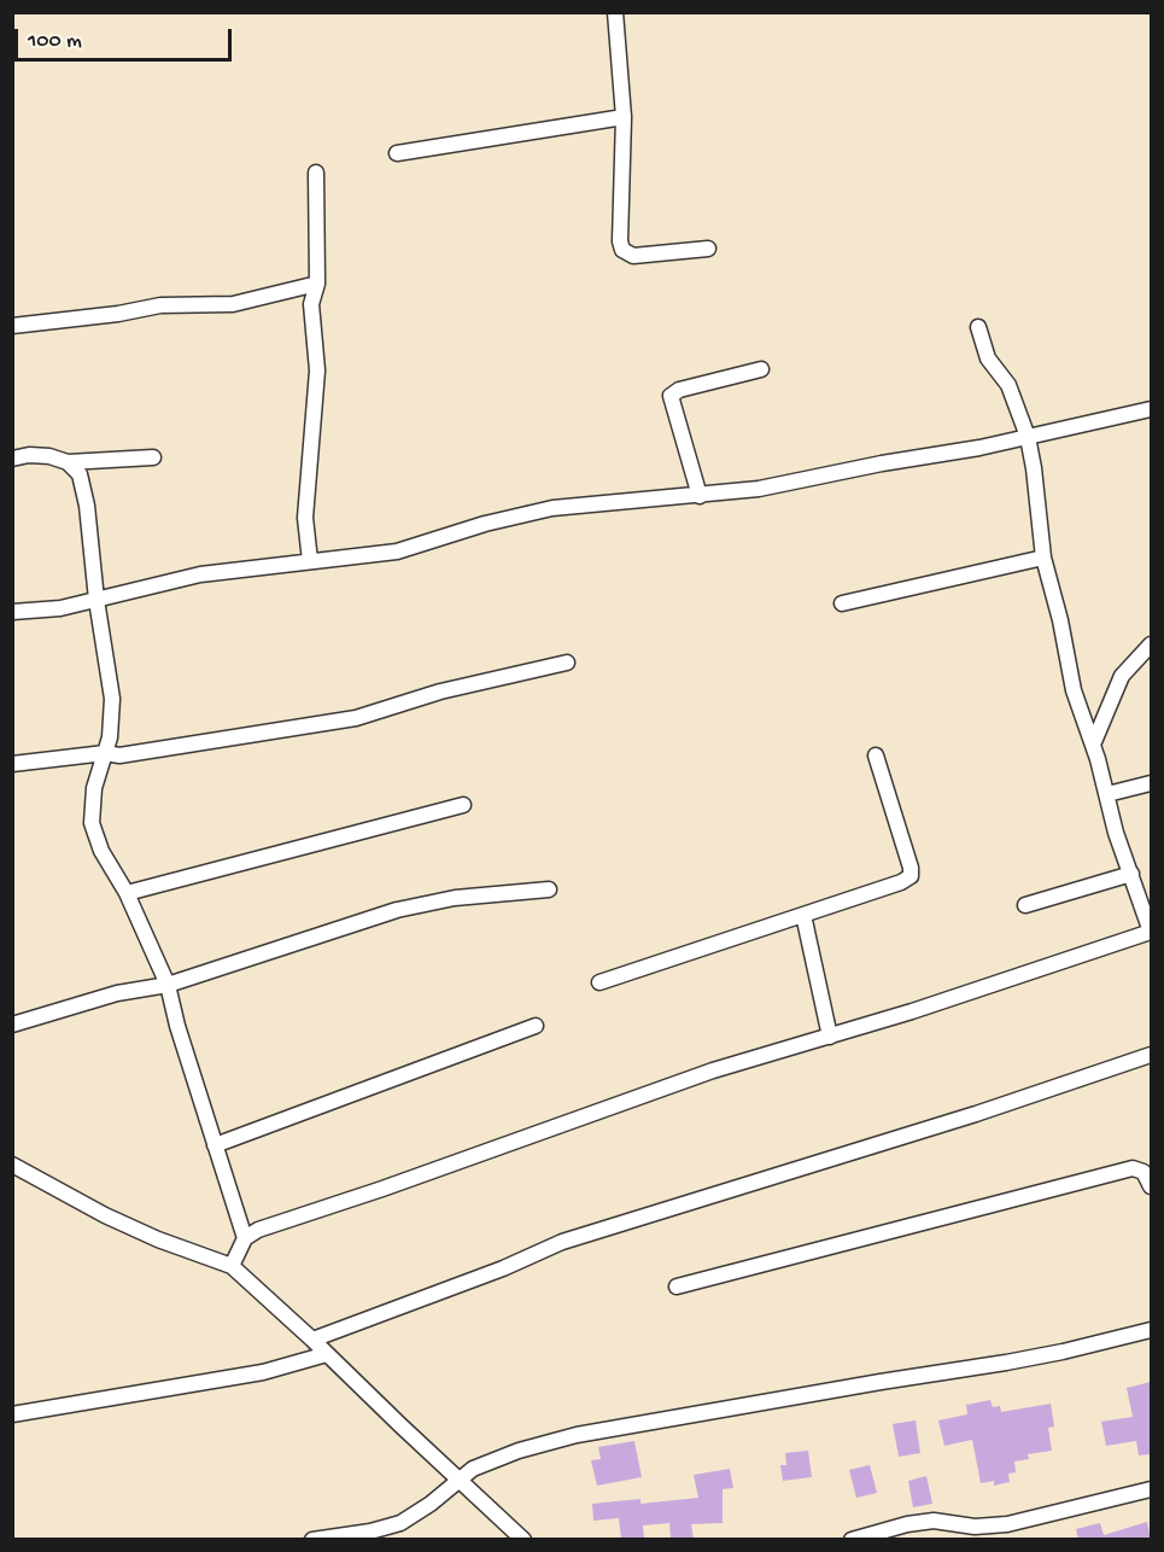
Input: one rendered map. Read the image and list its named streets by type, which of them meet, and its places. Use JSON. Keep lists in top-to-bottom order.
{
  "scale_bar": "100 m"
}
